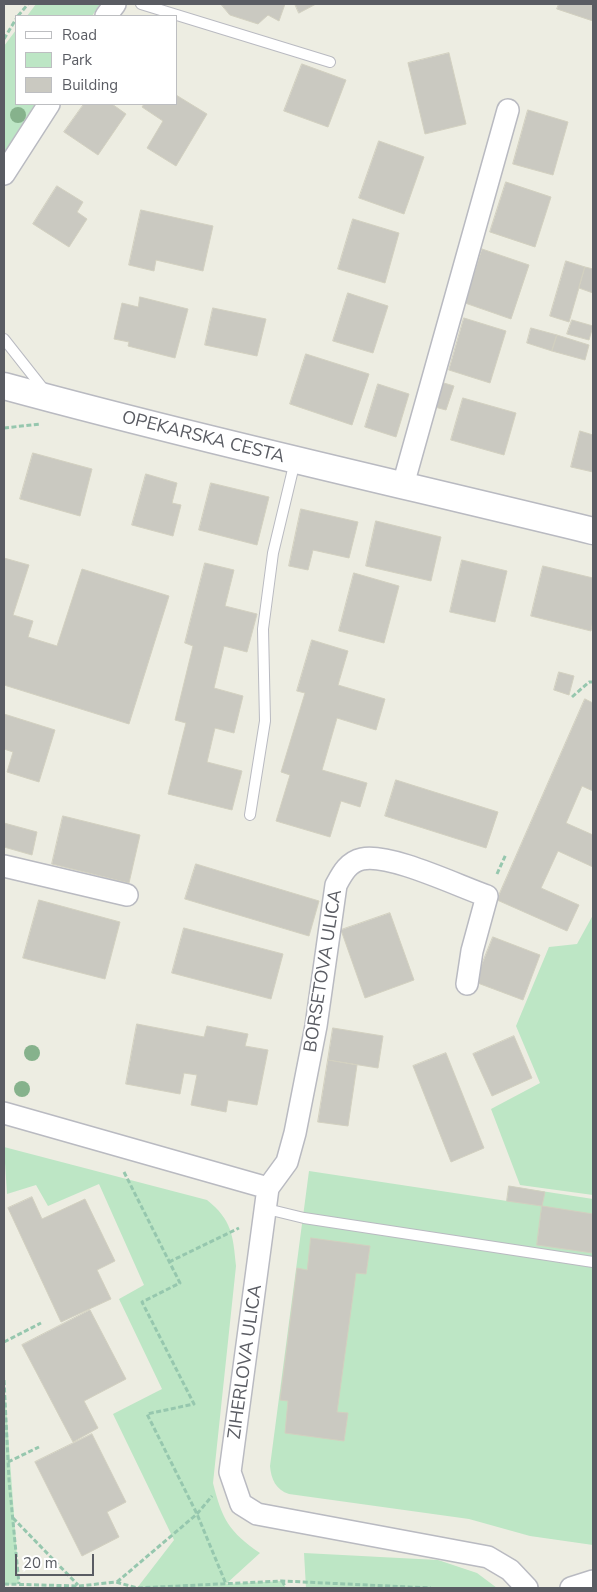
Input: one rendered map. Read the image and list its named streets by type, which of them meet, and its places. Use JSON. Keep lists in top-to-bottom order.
{
  "streets": {
    "street": ["OPEKARSKA CESTA", "BORSETOVA ULICA", "ZIHERLOVA ULICA"]
  },
  "crossings": [
    ["BORSETOVA ULICA", "ZIHERLOVA ULICA"]
  ],
  "legend": ["Road", "Park", "Building"],
  "scale_bar": "20 m"
}
